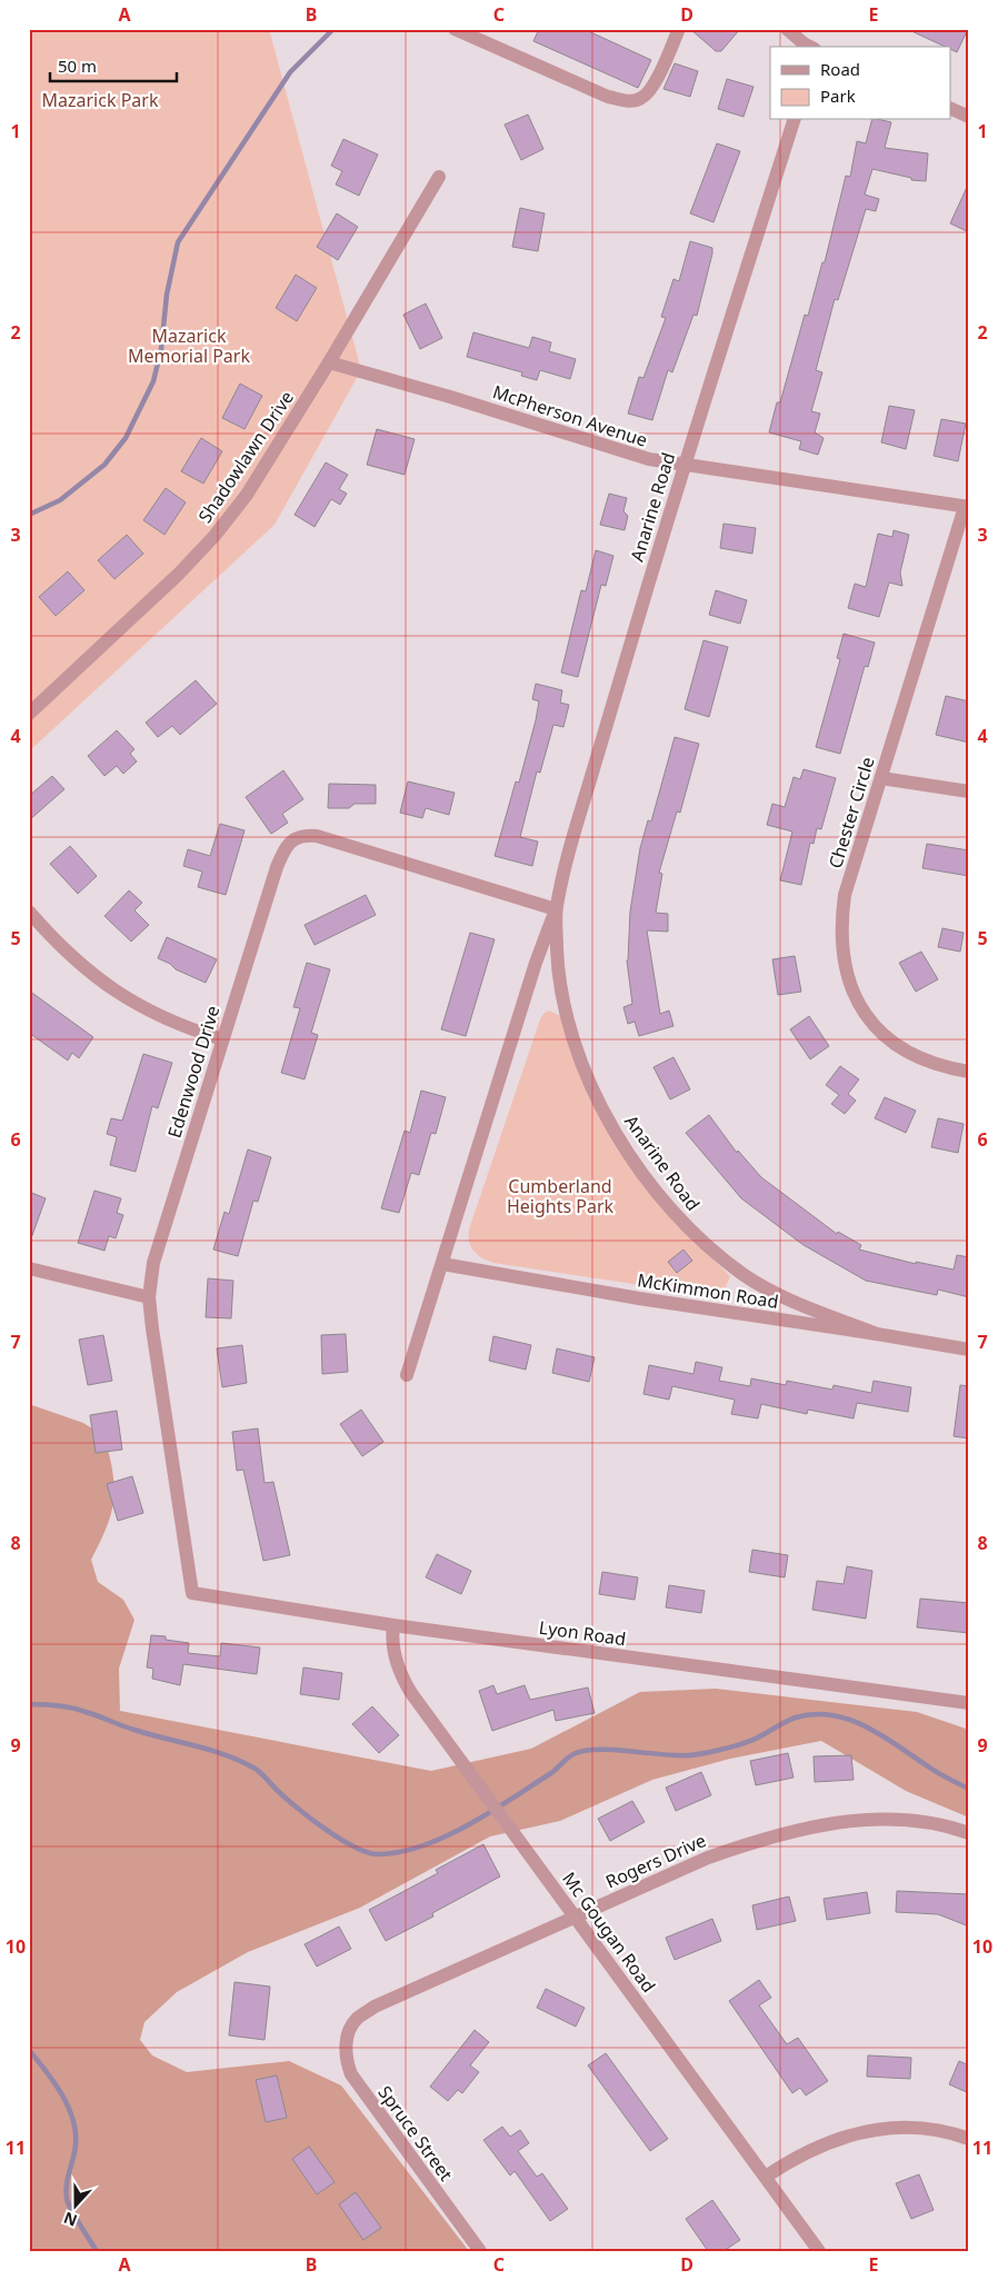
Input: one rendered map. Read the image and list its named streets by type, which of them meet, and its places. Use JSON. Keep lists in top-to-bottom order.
{
  "streets": {
    "street": [
      "McPherson Avenue",
      "Shadowlawn Drive",
      "Anarine Road",
      "Chester Circle",
      "Edenwood Drive",
      "McKimmon Road",
      "Lyon Road",
      "Rogers Drive",
      "Mc Gougan Road",
      "Spruce Street"
    ]
  },
  "crossings": [
    ["McPherson Avenue", "Shadowlawn Drive"],
    ["McPherson Avenue", "Anarine Road"],
    ["McPherson Avenue", "Chester Circle"],
    ["Anarine Road", "Edenwood Drive"],
    ["Anarine Road", "McKimmon Road"],
    ["Edenwood Drive", "Lyon Road"],
    ["Lyon Road", "Mc Gougan Road"],
    ["Rogers Drive", "Mc Gougan Road"],
    ["Rogers Drive", "Spruce Street"]
  ],
  "parks": ["Mazarick Park", "Mazarick Memorial Park", "Cumberland Heights Park"],
  "legend": ["Road", "Park"],
  "scale_bar": "50 m",
  "north": "bottom",
  "grid": {
    "columns": [
      "A",
      "B",
      "C",
      "D",
      "E"
    ],
    "rows": [
      "1",
      "2",
      "3",
      "4",
      "5",
      "6",
      "7",
      "8",
      "9",
      "10",
      "11"
    ]
  }
}
